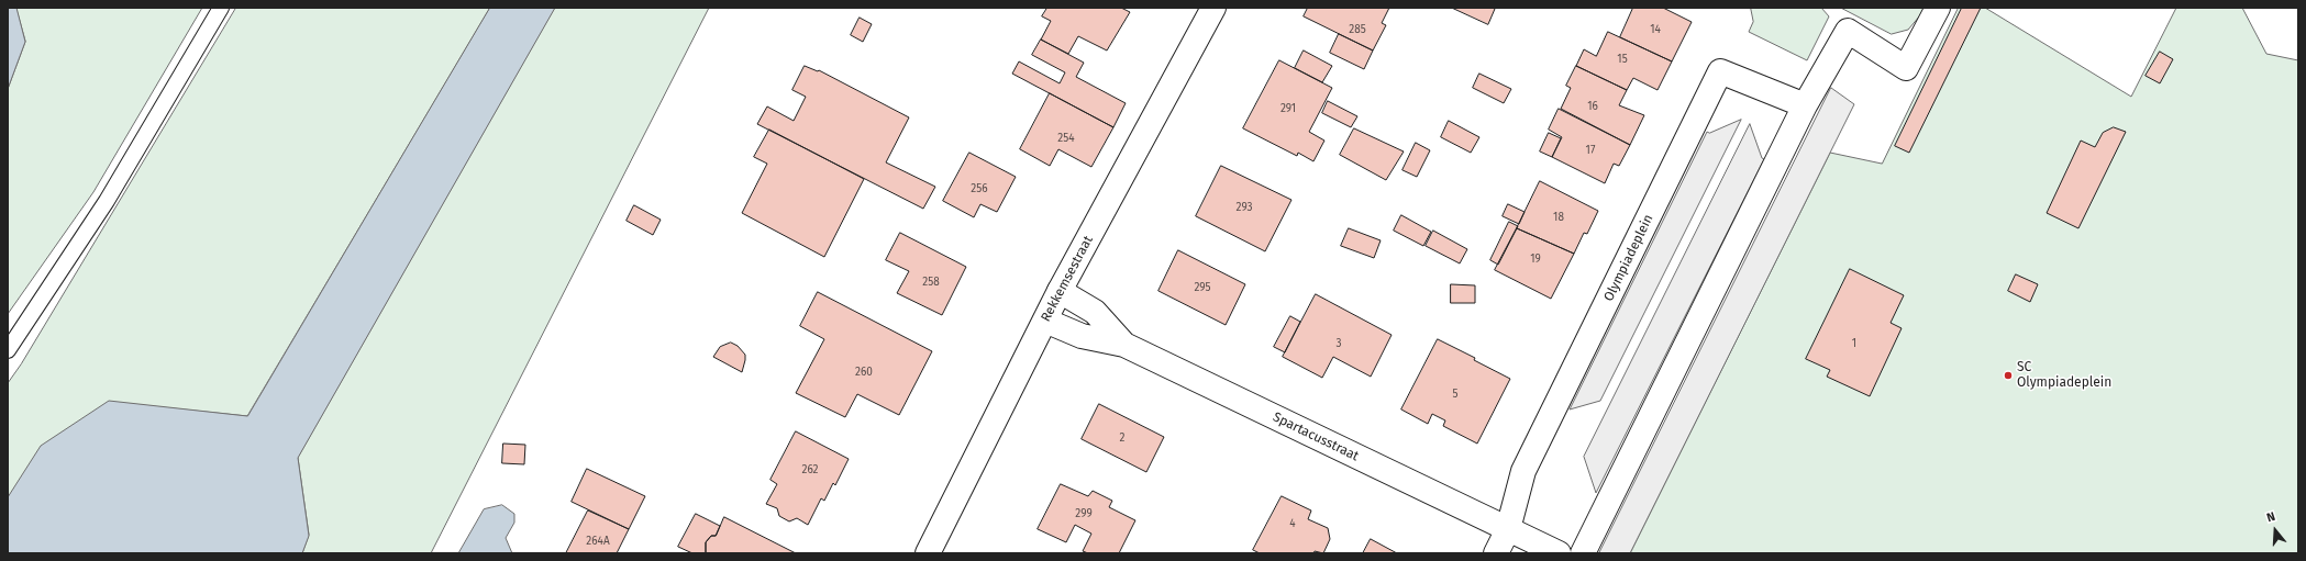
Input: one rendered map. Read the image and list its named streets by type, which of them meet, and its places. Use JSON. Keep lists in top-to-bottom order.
{
  "streets": {
    "street": ["Olympiadeplein", "Rekkemsestraat", "Spartacusstraat"]
  },
  "crossings": [
    ["Olympiadeplein", "Spartacusstraat"],
    ["Rekkemsestraat", "Spartacusstraat"]
  ],
  "places": ["SC Olympiadeplein"],
  "house_numbers": [
    "285",
    "14",
    "15",
    "16",
    "291",
    "254",
    "17",
    "256",
    "293",
    "18",
    "19",
    "258",
    "295",
    "3",
    "1",
    "260",
    "5",
    "2",
    "262",
    "299",
    "4",
    "264A"
  ],
  "north": "top"
}
